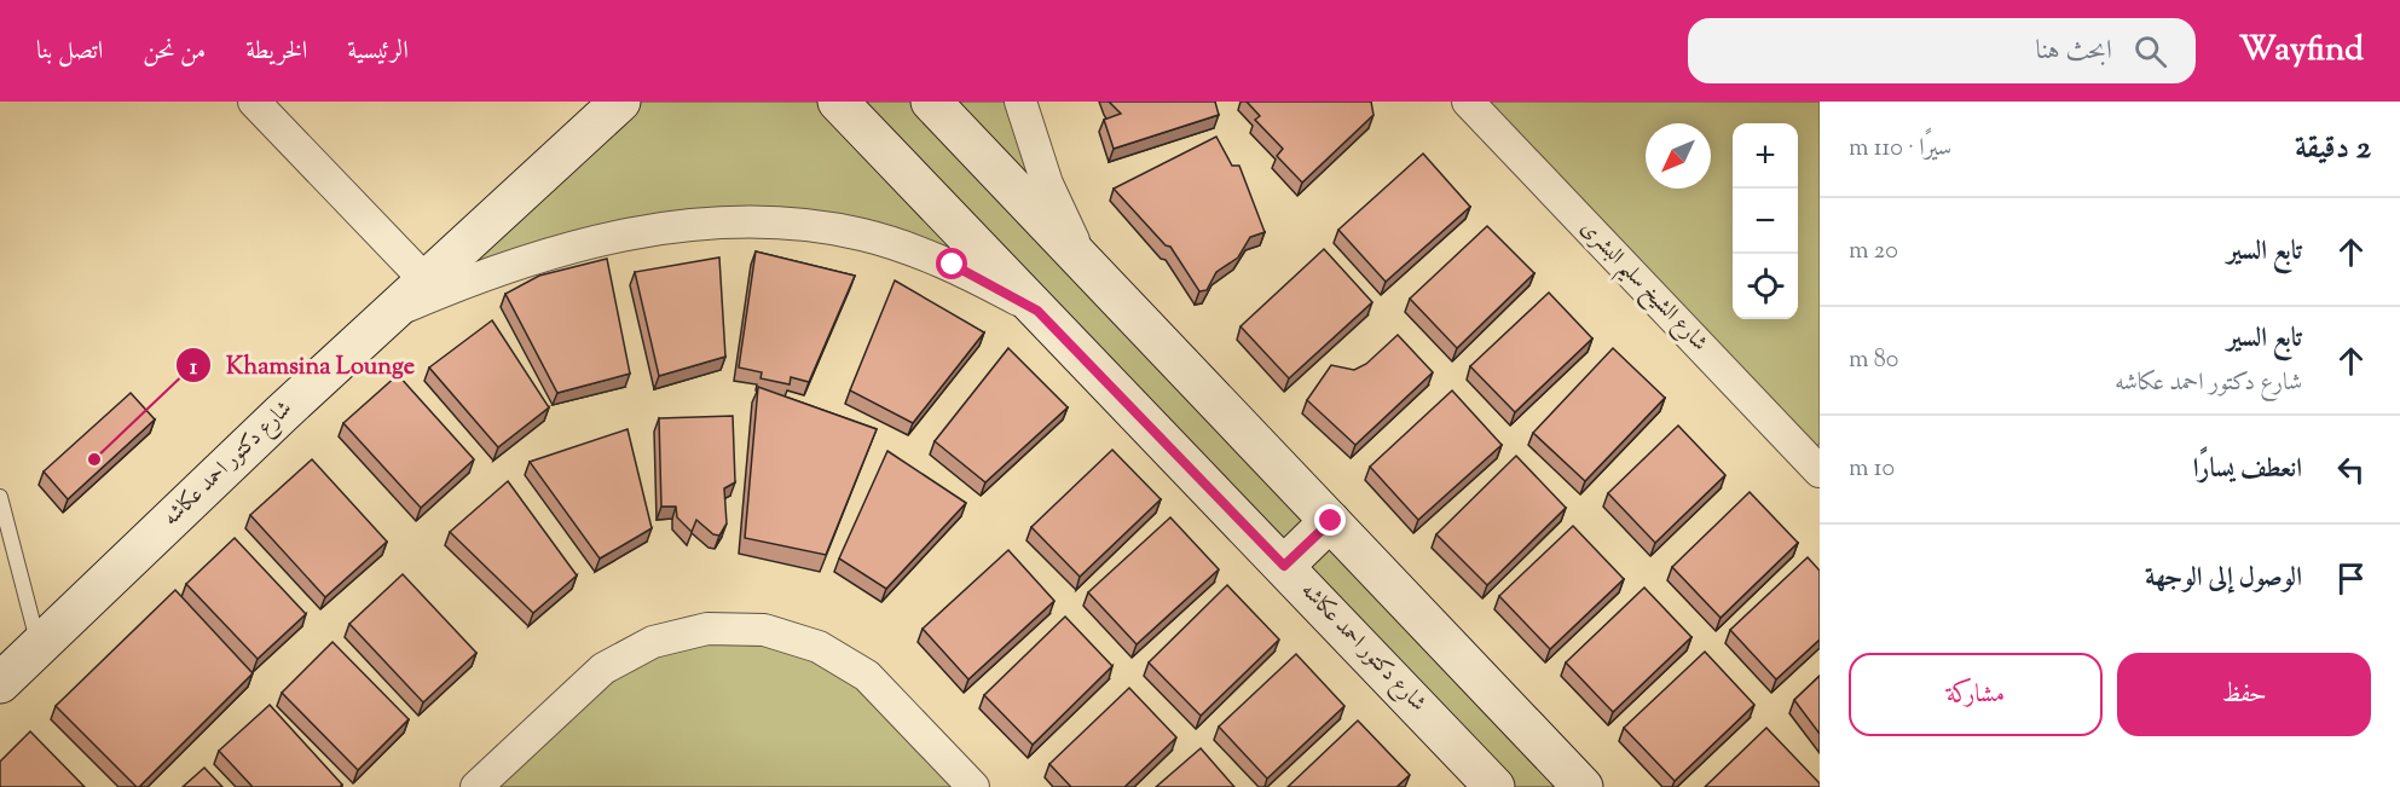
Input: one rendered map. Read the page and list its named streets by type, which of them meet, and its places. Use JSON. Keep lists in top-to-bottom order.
{
  "streets": {
    "street": ["شارع الشيخ سليم البشرى", "شارع دكتور احمد عكاشه"]
  },
  "places": ["Khamsina Lounge"],
  "north": "bottom left",
  "page": {
    "header": "Wayfind",
    "search": "ابحث هنا",
    "nav": [
      "الرئيسية",
      "الخريطة",
      "من نحن",
      "اتصل بنا"
    ],
    "heading": ["2 دقيقة", "سيرًا · 110 m"],
    "map_buttons": ["+", "−"],
    "list": [
      ["تابع السير", "20 m"],
      ["تابع السير", "شارع دكتور احمد عكاشه", "80 m"],
      ["انعطف يسارًا", "10 m"],
      "الوصول إلى الوجهة"
    ],
    "buttons": ["حفظ", "مشاركة"]
  }
}
